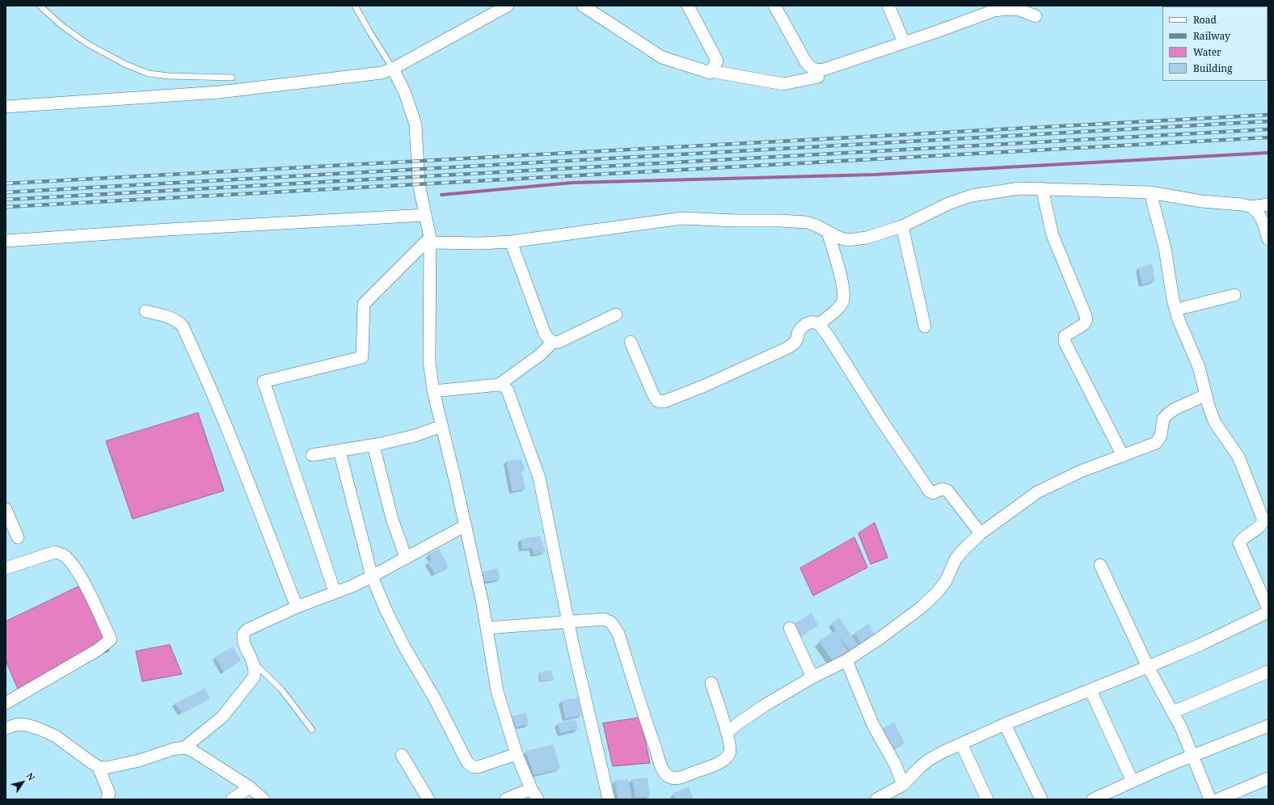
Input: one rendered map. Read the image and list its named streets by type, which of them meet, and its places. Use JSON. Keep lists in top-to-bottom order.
{
  "legend": [
    "Road",
    "Railway",
    "Water",
    "Building"
  ],
  "north": "top right"
}
